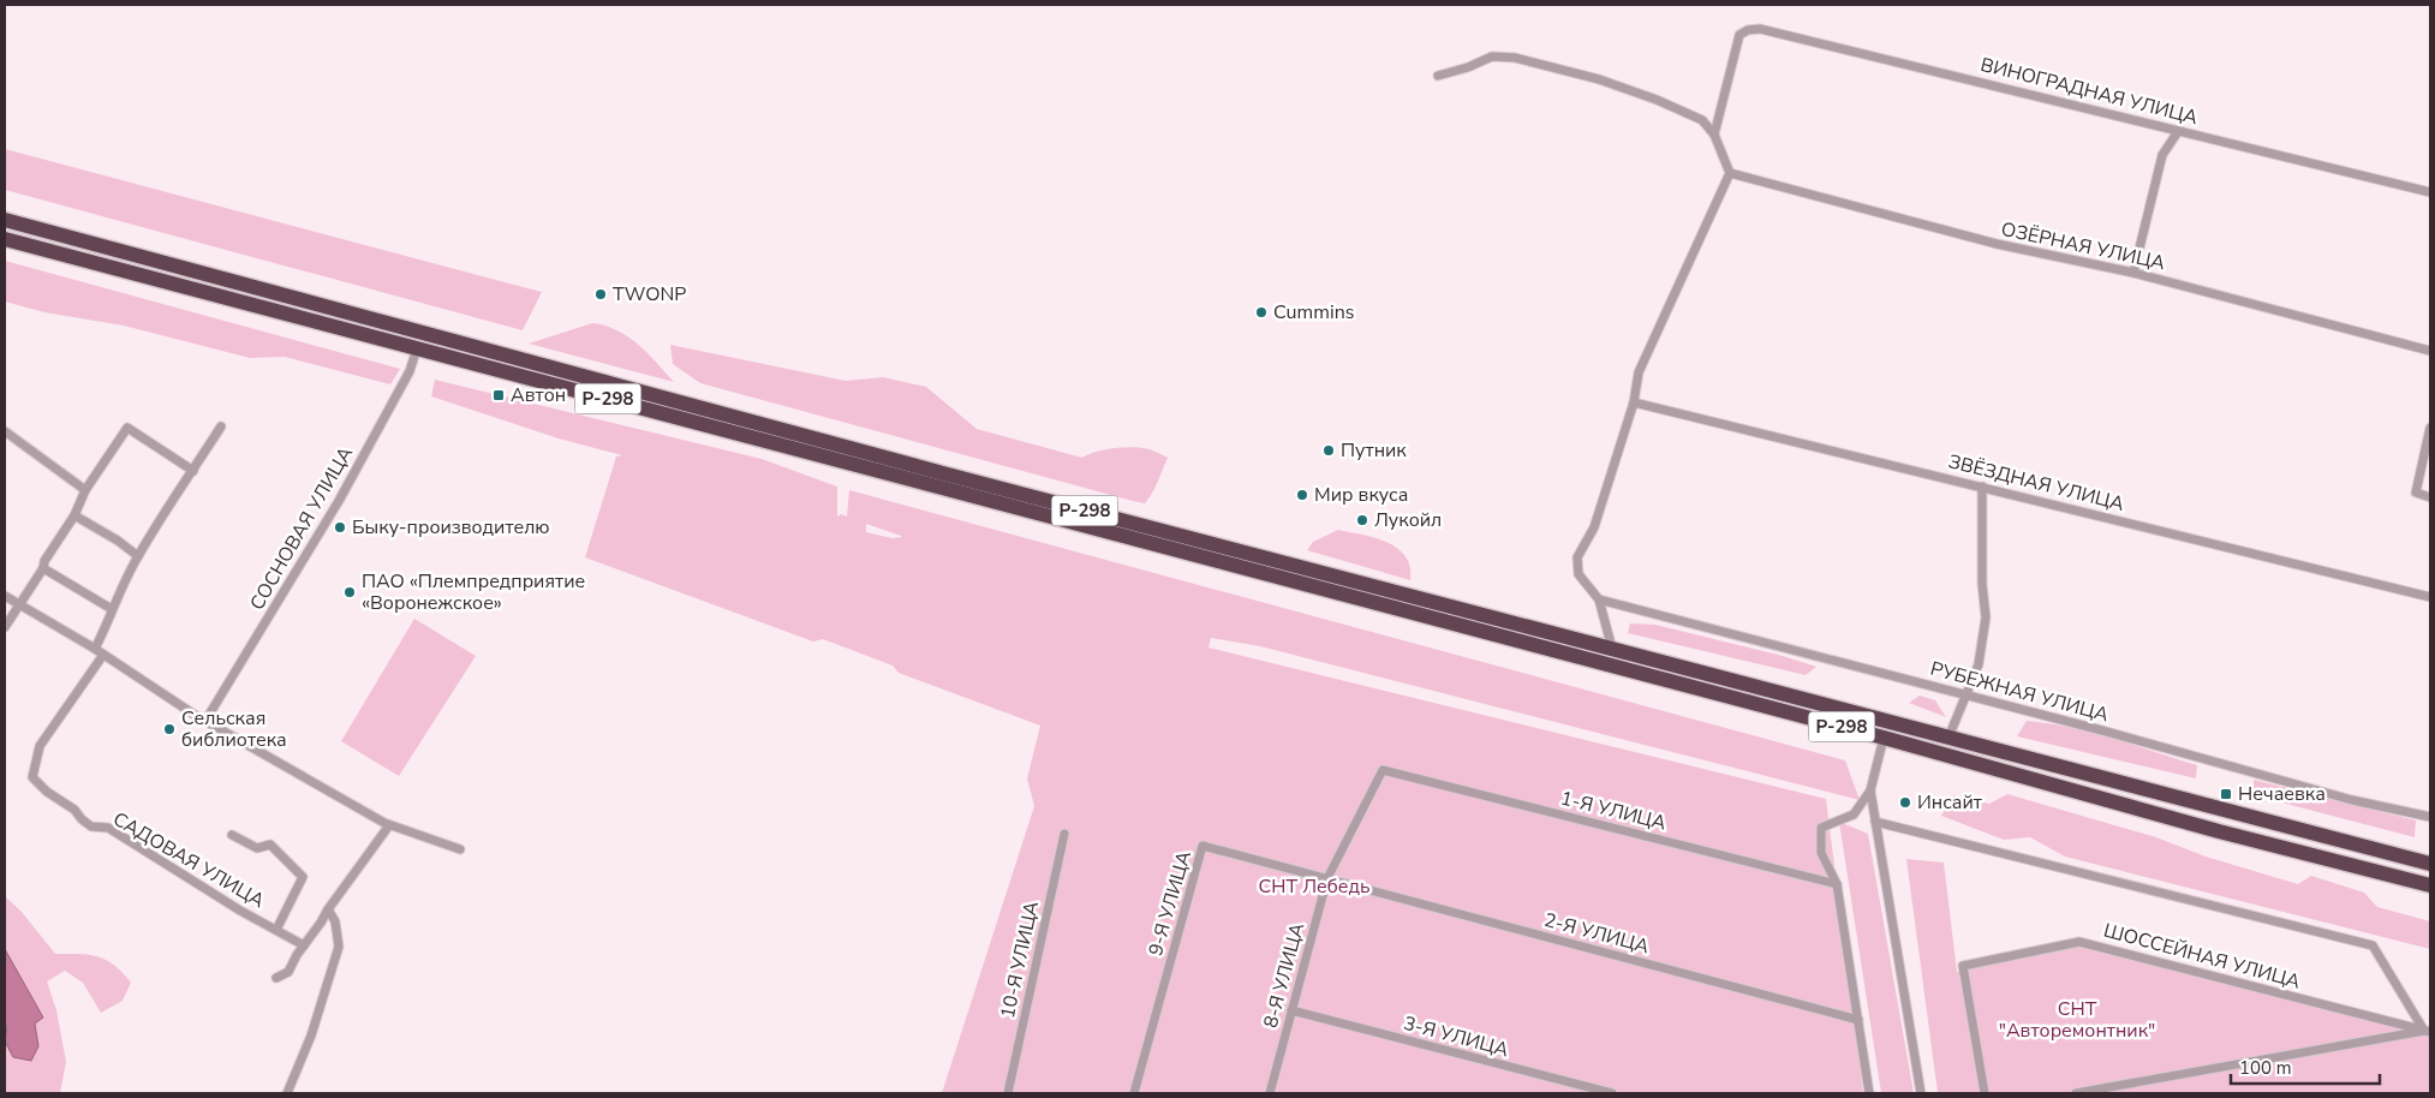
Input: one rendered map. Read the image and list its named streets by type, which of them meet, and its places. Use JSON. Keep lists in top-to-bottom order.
{
  "streets": {
    "highway": ["Р-298"],
    "street": [
      "ВИНОГРАДНАЯ УЛИЦА",
      "ОЗЁРНАЯ УЛИЦА",
      "ЗВЁЗДНАЯ УЛИЦА",
      "СОСНОВАЯ УЛИЦА",
      "РУБЕЖНАЯ УЛИЦА",
      "1-Я УЛИЦА",
      "САДОВАЯ УЛИЦА",
      "9-Я УЛИЦА",
      "2-Я УЛИЦА",
      "ШОССЕЙНАЯ УЛИЦА",
      "10-Я УЛИЦА",
      "8-Я УЛИЦА",
      "3-Я УЛИЦА"
    ]
  },
  "crossings": [
    ["Р-298", "СОСНОВАЯ УЛИЦА"],
    ["1-Я УЛИЦА", "8-Я УЛИЦА"],
    ["9-Я УЛИЦА", "2-Я УЛИЦА"],
    ["9-Я УЛИЦА", "8-Я УЛИЦА"],
    ["2-Я УЛИЦА", "8-Я УЛИЦА"],
    ["8-Я УЛИЦА", "3-Я УЛИЦА"]
  ],
  "parks": ["СНТ Лебедь", "СНТ \"Авторемонтник\""],
  "places": {
    "other": [
      "TWONP",
      "Cummins",
      "Путник",
      "Мир вкуса",
      "Лукойл",
      "Быку-производителю",
      "ПАО «Племпредприятие «Воронежское»",
      "Сельская библиотека",
      "Инсайт"
    ],
    "transit": ["Автон", "Нечаевка"]
  },
  "scale_bar": "100 m"
}
